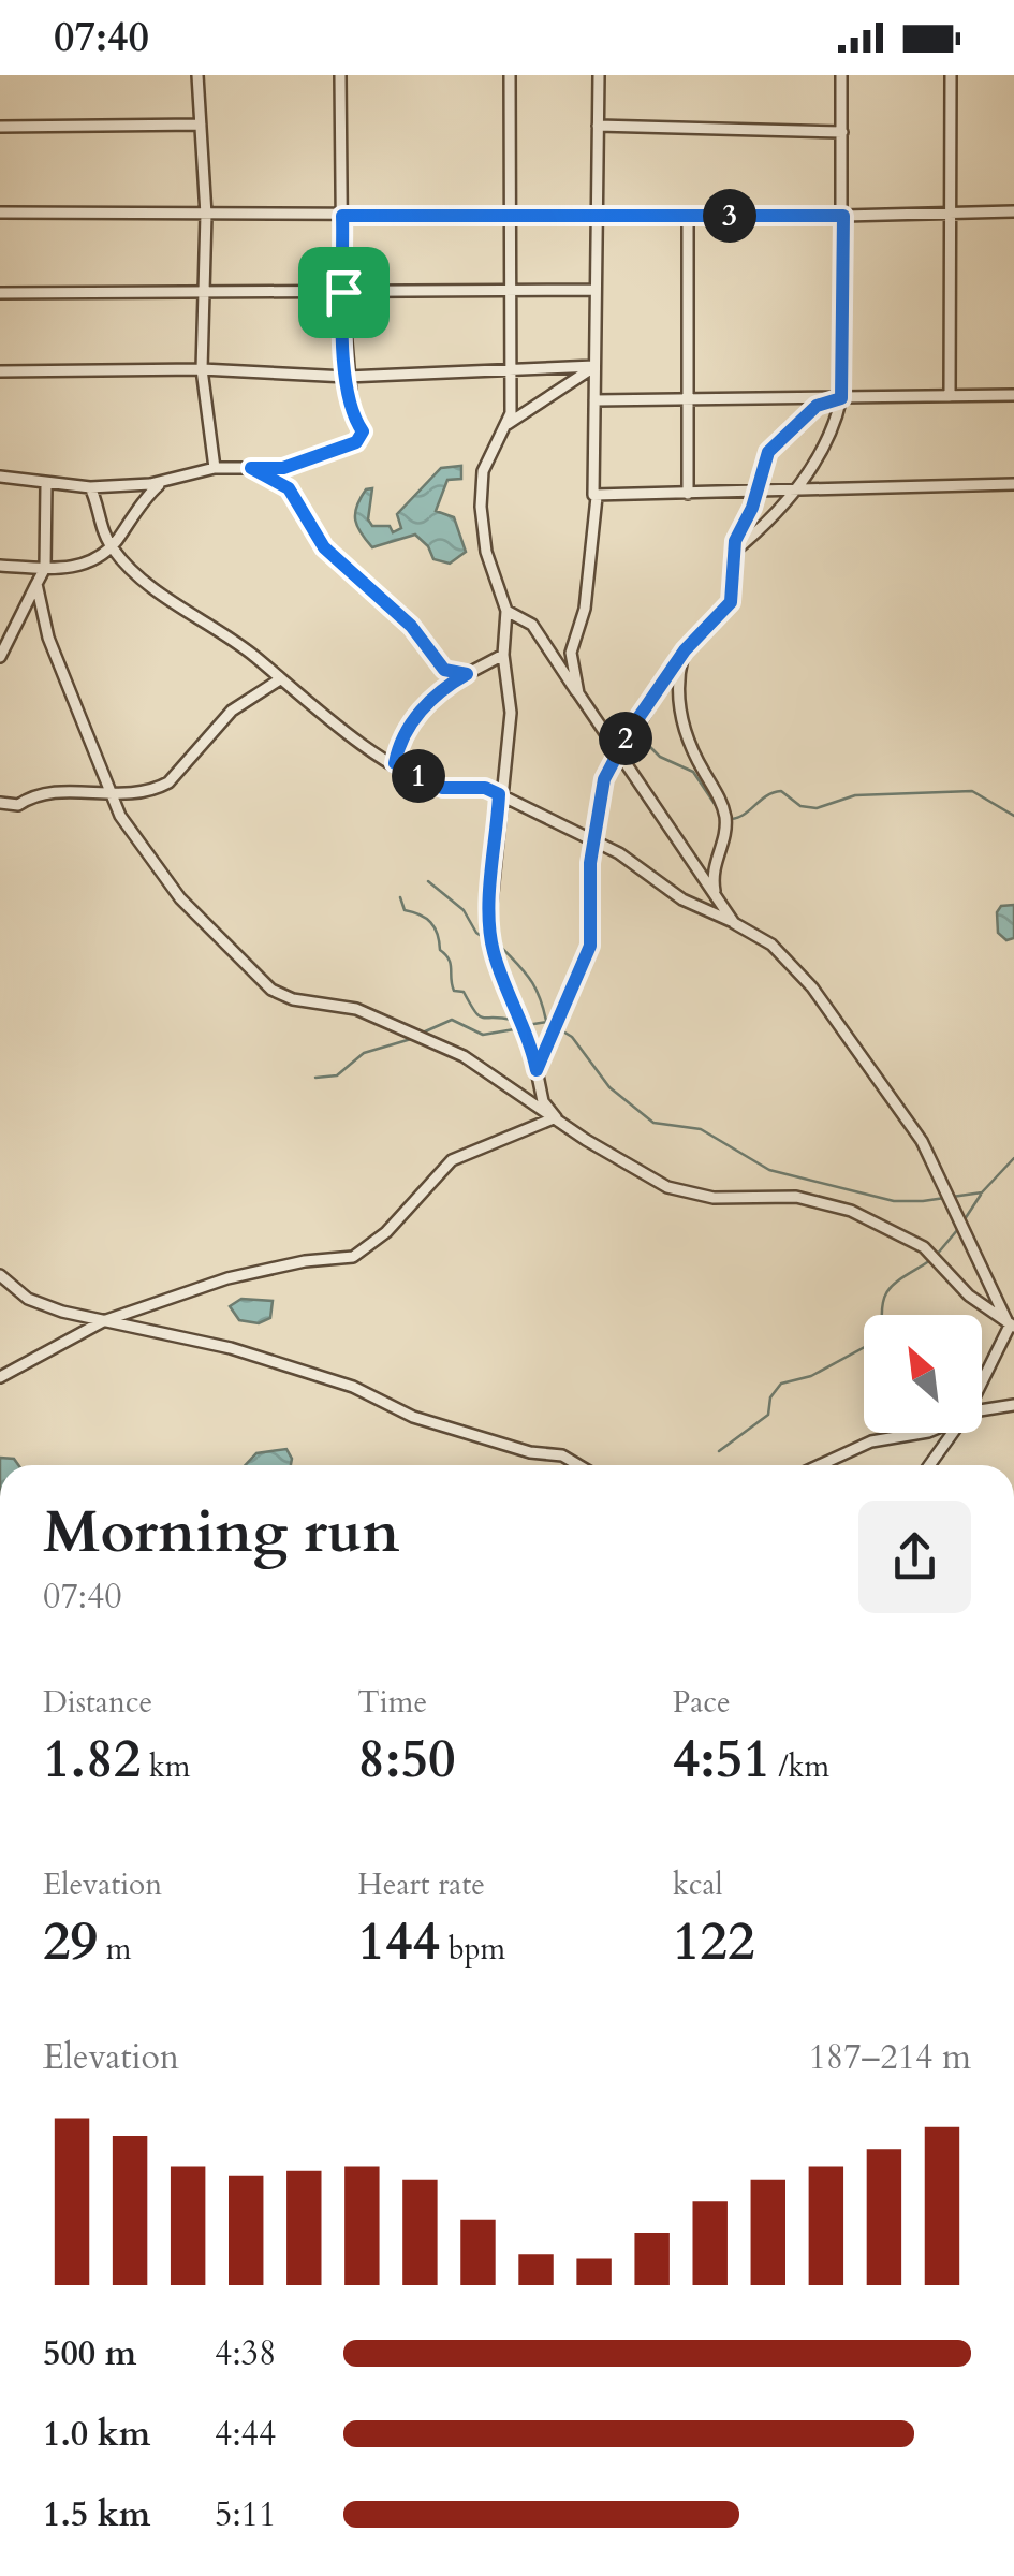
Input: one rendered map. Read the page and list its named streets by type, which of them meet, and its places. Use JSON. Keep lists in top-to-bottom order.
{
  "north": "top left",
  "page": {
    "status": "07:40",
    "pins": ["3", "2", "1"],
    "heading": ["Morning run", "07:40"],
    "stats": [
      ["Distance", "1.82 km"],
      ["Time", "8:50"],
      ["Pace", "4:51 /km"],
      ["Elevation", "29 m"],
      ["Heart rate", "144 bpm"],
      ["kcal", "122"]
    ],
    "chart": ["Elevation", "187–214 m"],
    "list": [
      {
        "name": "500 m",
        "note": "4:38"
      },
      {
        "name": "1.0 km",
        "note": "4:44"
      },
      {
        "name": "1.5 km",
        "note": "5:11"
      }
    ]
  }
}
